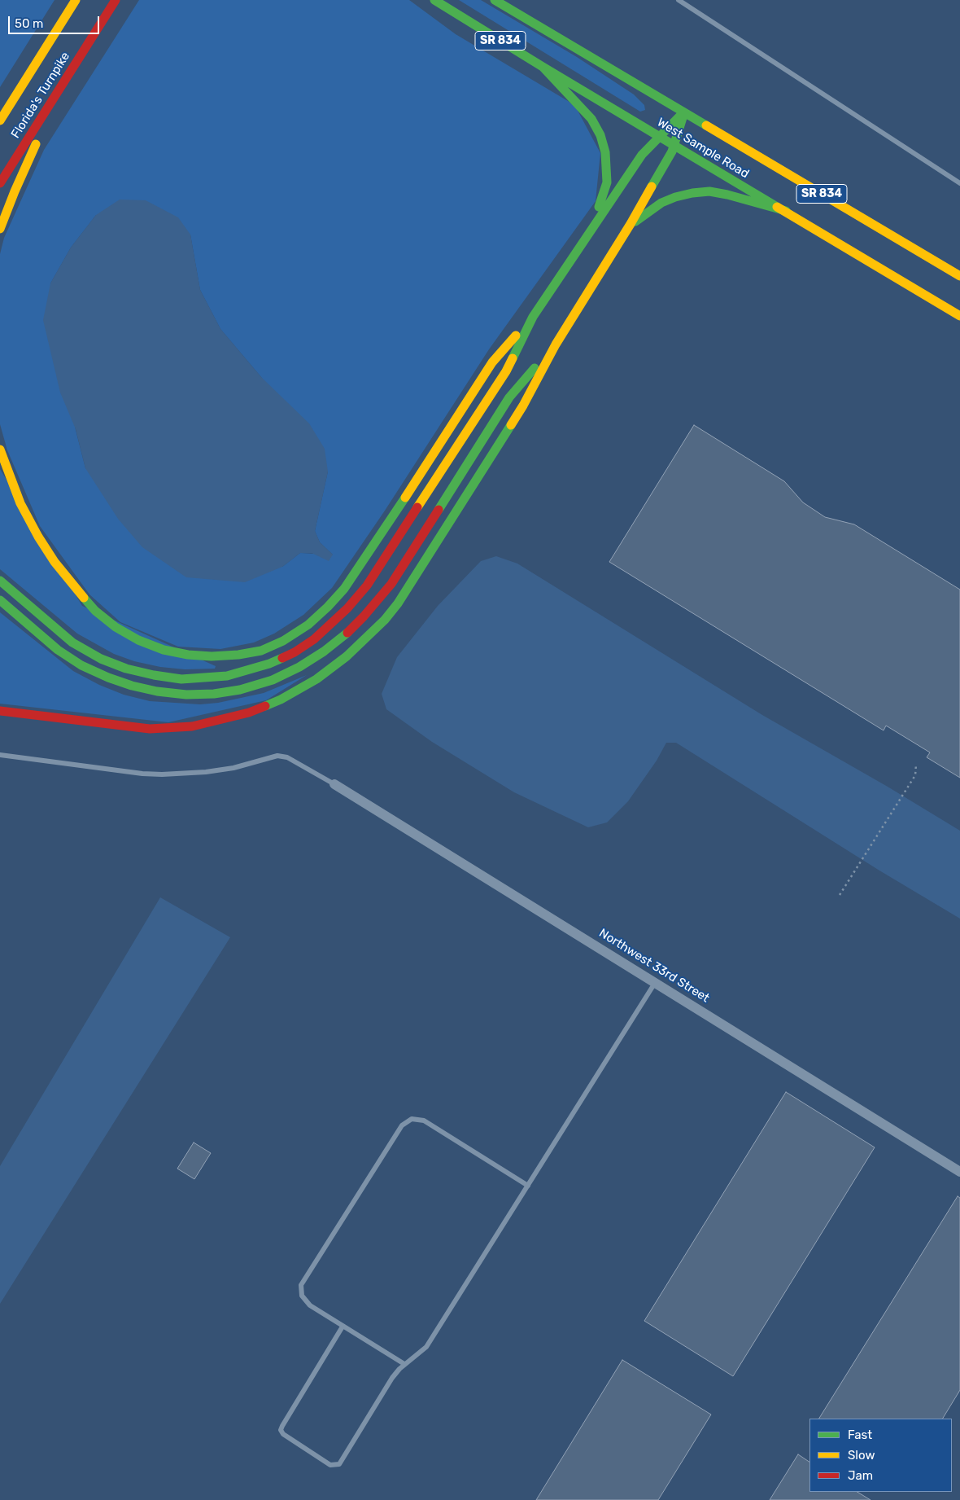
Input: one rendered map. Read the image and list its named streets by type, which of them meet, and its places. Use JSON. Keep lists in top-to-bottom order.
{
  "streets": {
    "main road": ["SR 834", "Florida's Turnpike", "West Sample Road"],
    "street": ["Northwest 33rd Street"]
  },
  "legend": ["Fast", "Slow", "Jam"],
  "scale_bar": "50 m"
}
